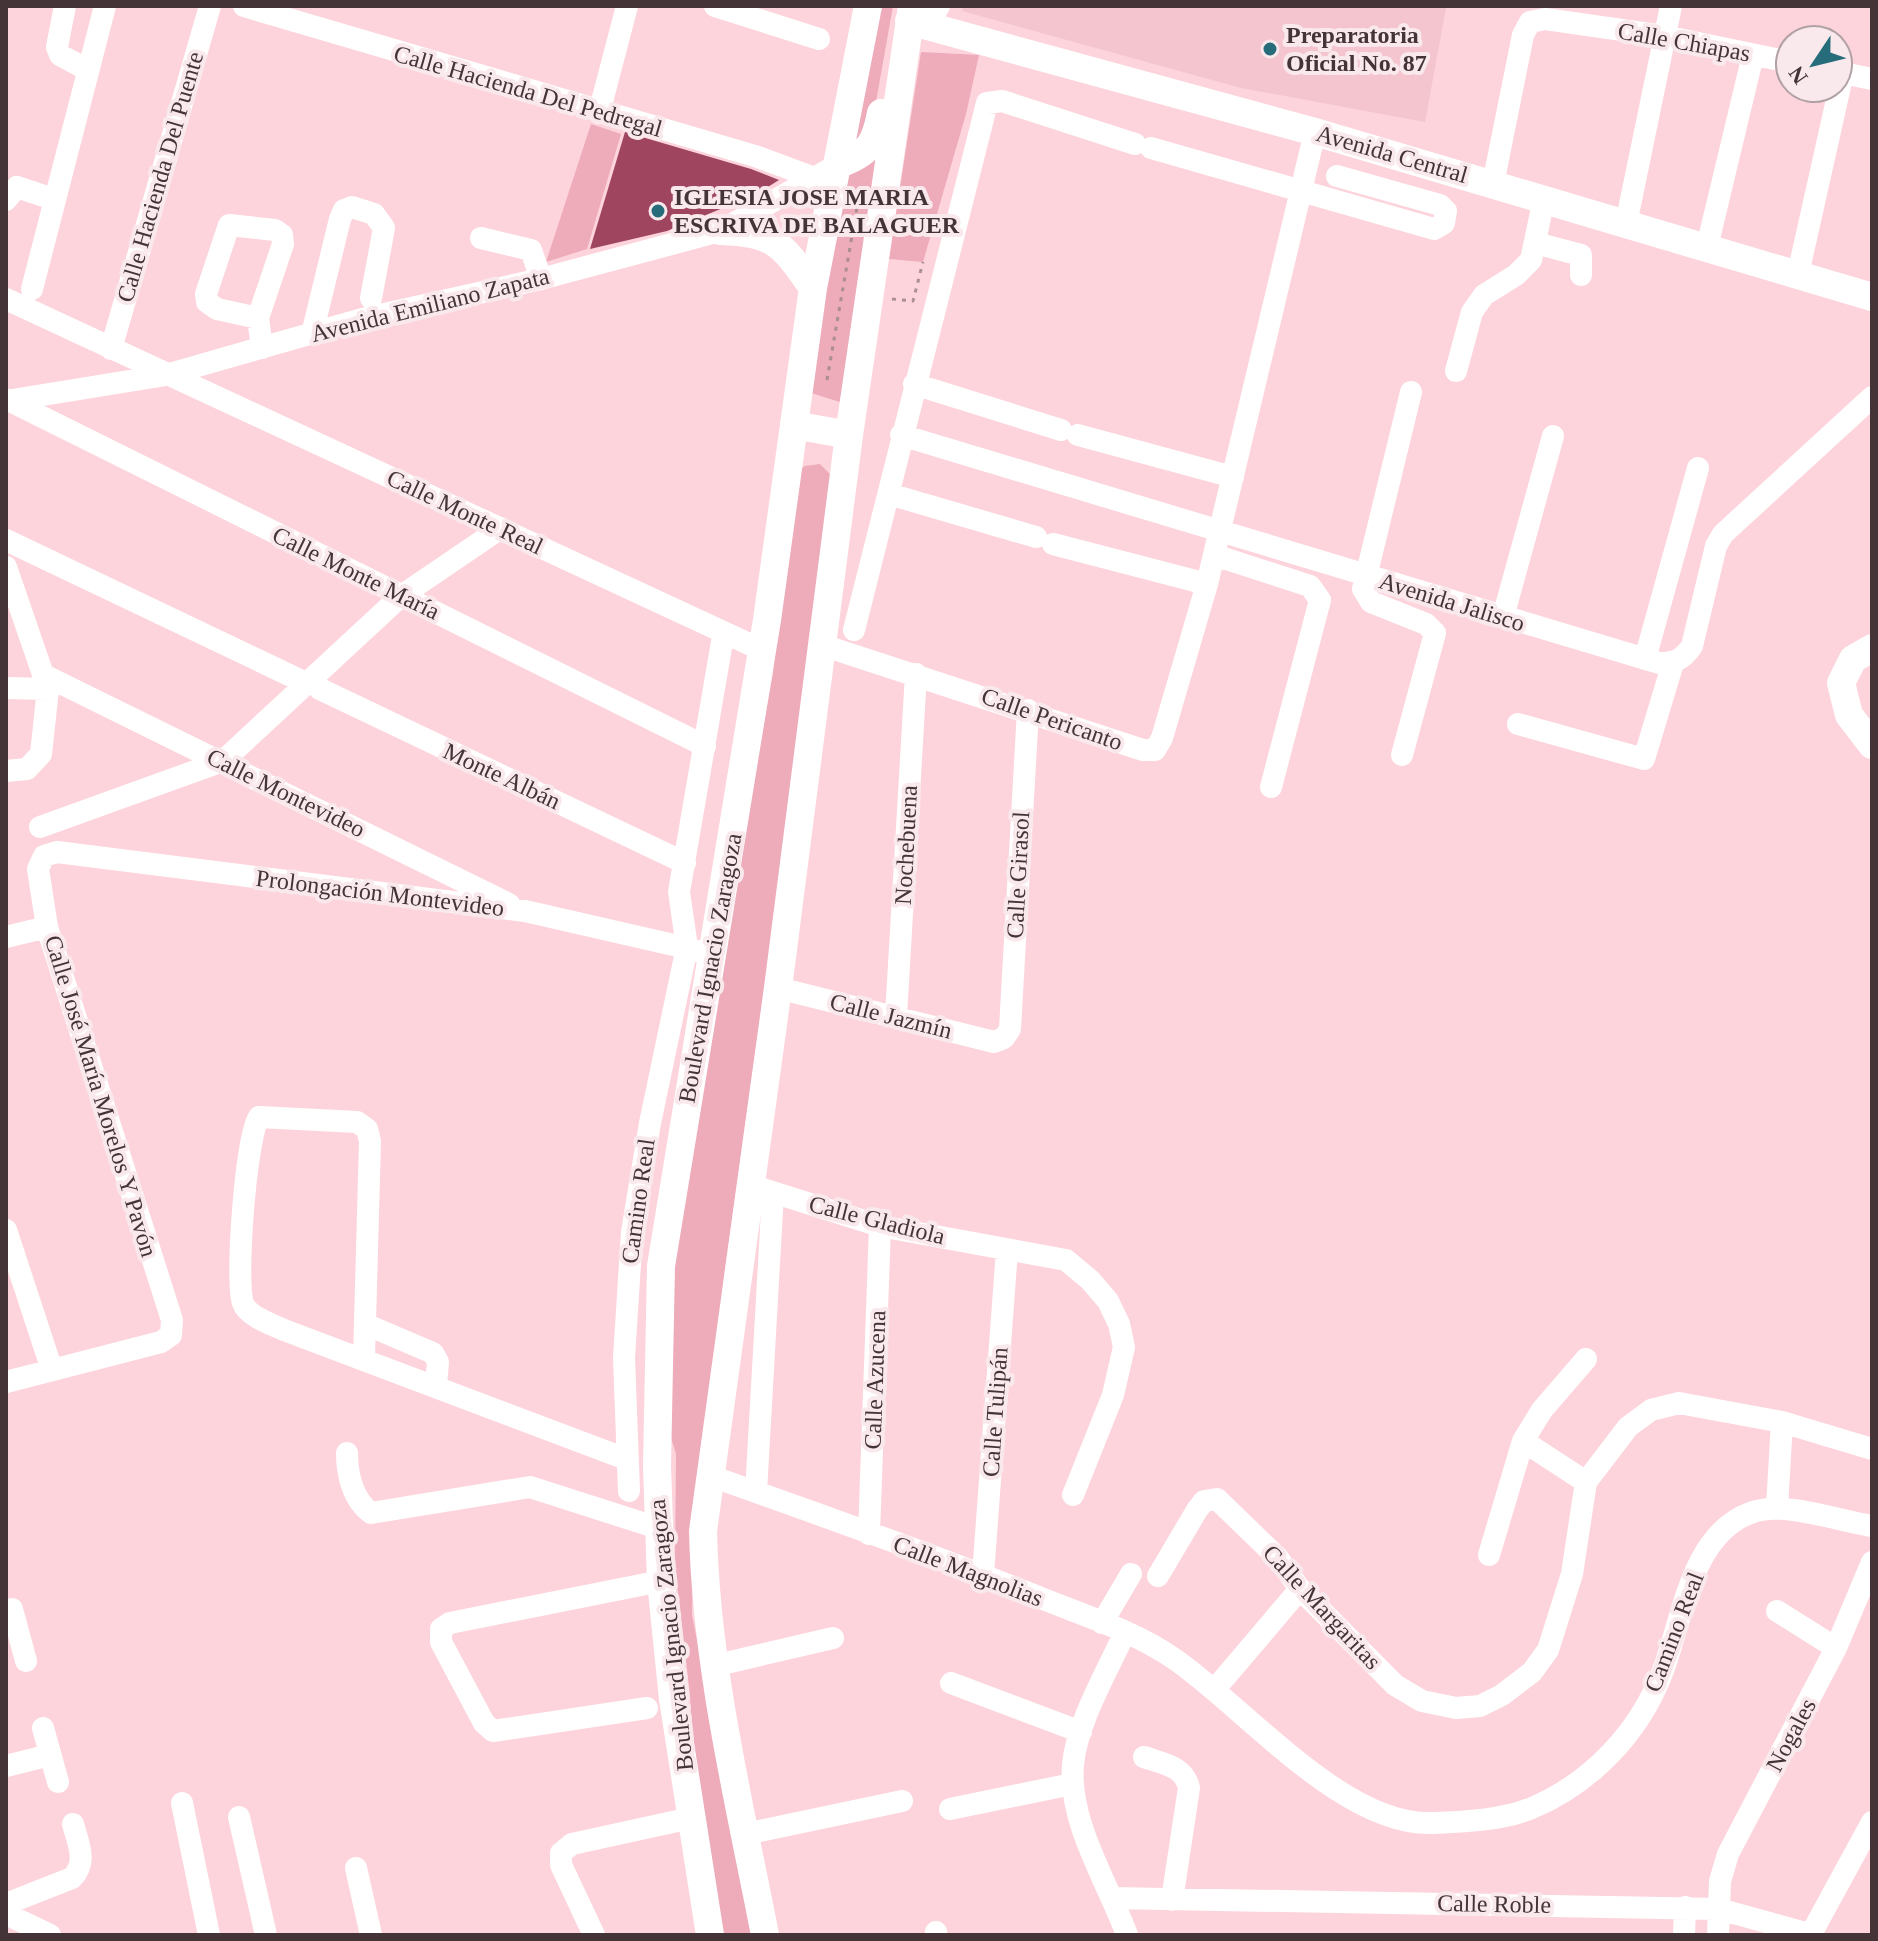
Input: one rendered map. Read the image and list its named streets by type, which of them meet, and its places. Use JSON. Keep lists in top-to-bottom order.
{
  "streets": {
    "main road": ["Avenida Central", "Boulevard Ignacio Zaragoza"],
    "street": [
      "Calle Chiapas",
      "Calle Hacienda Del Pedregal",
      "Calle Hacienda Del Puente",
      "Avenida Emiliano Zapata",
      "Calle Monte Real",
      "Calle Monte María",
      "Avenida Jalisco",
      "Calle Pericanto",
      "Monte Albán",
      "Calle Montevideo",
      "Nochebuena",
      "Calle Girasol",
      "Prolongación Montevideo",
      "Calle Jazmín",
      "Calle José María Morelos Y Pavón",
      "Camino Real",
      "Calle Gladiola",
      "Calle Azucena",
      "Calle Tulipán",
      "Calle Magnolias",
      "Calle Margaritas",
      "Nogales",
      "Calle Roble"
    ]
  },
  "crossings": [
    ["Calle Chiapas", "Avenida Central"],
    ["Calle Hacienda Del Pedregal", "Avenida Emiliano Zapata"],
    ["Calle Hacienda Del Pedregal", "Boulevard Ignacio Zaragoza"],
    ["Avenida Central", "Calle Pericanto"],
    ["Avenida Central", "Boulevard Ignacio Zaragoza"],
    ["Calle Hacienda Del Puente", "Calle Monte Real"],
    ["Avenida Emiliano Zapata", "Calle Monte Real"],
    ["Avenida Emiliano Zapata", "Calle Monte María"],
    ["Avenida Emiliano Zapata", "Boulevard Ignacio Zaragoza"],
    ["Calle Monte Real", "Boulevard Ignacio Zaragoza"],
    ["Avenida Jalisco", "Calle Pericanto"],
    ["Calle Pericanto", "Nochebuena"],
    ["Calle Pericanto", "Calle Girasol"],
    ["Calle Pericanto", "Boulevard Ignacio Zaragoza"],
    ["Calle Montevideo", "Prolongación Montevideo"],
    ["Nochebuena", "Calle Jazmín"],
    ["Calle Girasol", "Calle Jazmín"],
    ["Prolongación Montevideo", "Boulevard Ignacio Zaragoza"],
    ["Prolongación Montevideo", "Calle José María Morelos Y Pavón"],
    ["Prolongación Montevideo", "Camino Real"],
    ["Boulevard Ignacio Zaragoza", "Calle Jazmín"],
    ["Boulevard Ignacio Zaragoza", "Camino Real"],
    ["Boulevard Ignacio Zaragoza", "Calle Gladiola"],
    ["Boulevard Ignacio Zaragoza", "Calle Magnolias"],
    ["Camino Real", "Calle Magnolias"],
    ["Calle Gladiola", "Calle Azucena"],
    ["Calle Gladiola", "Calle Tulipán"],
    ["Calle Azucena", "Calle Magnolias"],
    ["Calle Tulipán", "Calle Magnolias"],
    ["Nogales", "Calle Roble"]
  ],
  "places": ["Preparatoria Oficial No. 87", "IGLESIA JOSE MARIA ESCRIVA DE BALAGUER"],
  "north": "bottom left"
}
